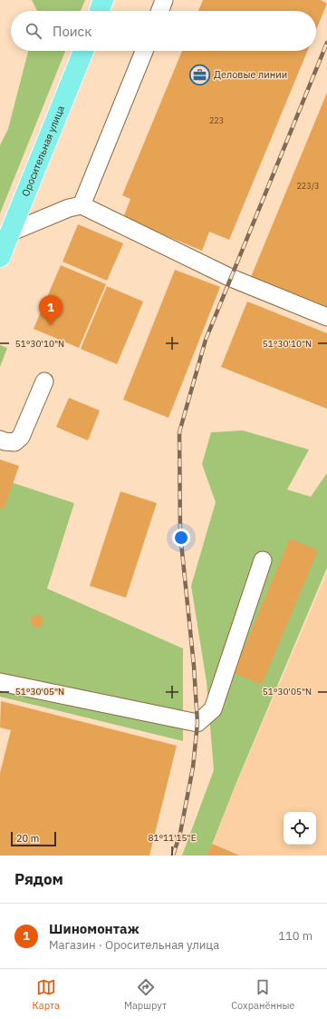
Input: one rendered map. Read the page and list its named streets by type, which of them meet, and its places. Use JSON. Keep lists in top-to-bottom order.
{
  "streets": {
    "main road": ["Оросительная улица"]
  },
  "places": {
    "office": ["Деловые линии"]
  },
  "house_numbers": ["223", "223/3"],
  "scale_bar": "20 m",
  "page": {
    "search": "Поиск",
    "pins": "1",
    "scale": "20 m",
    "heading": "Рядом",
    "list": [
      {
        "mark": "1",
        "name": "Шиномонтаж",
        "note": "Магазин · Оросительная улица",
        "value": "110 m"
      }
    ],
    "nav": ["Карта", "Маршрут", "Сохранённые"]
  },
  "coordinates": ["51°30'10\"N", "51°30'05\"N", "81°11'15\"E"]
}
